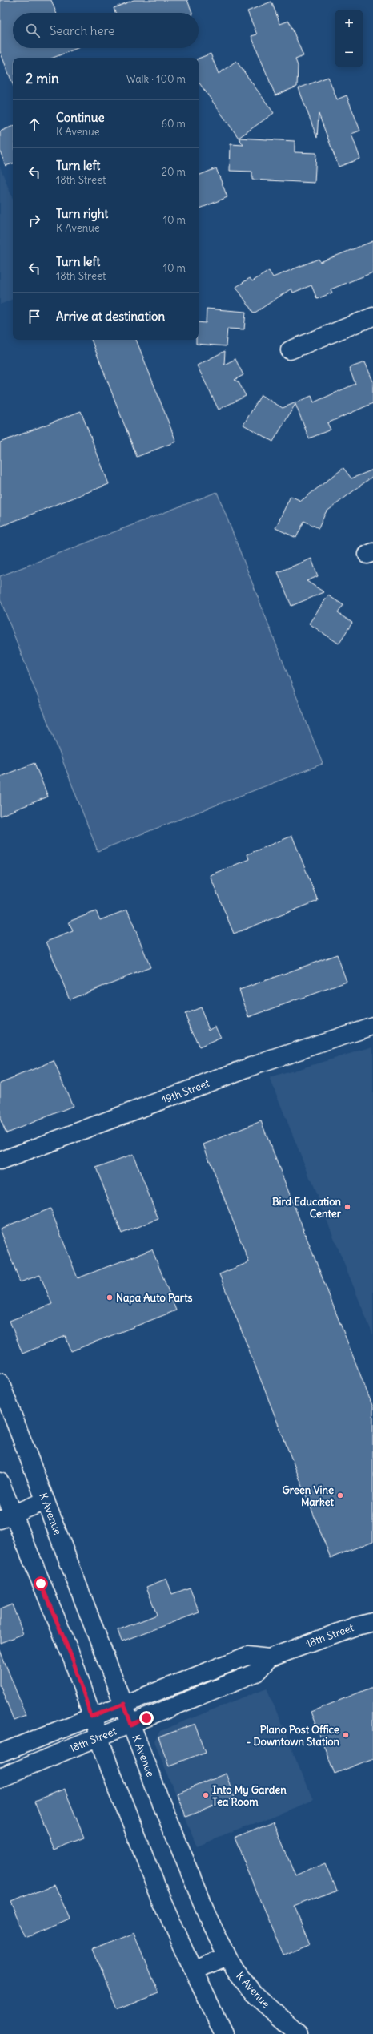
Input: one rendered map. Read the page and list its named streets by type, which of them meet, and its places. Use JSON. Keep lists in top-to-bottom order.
{
  "streets": {
    "main road": ["19th Street", "K Avenue", "18th Street"]
  },
  "crossings": [
    ["K Avenue", "18th Street"]
  ],
  "places": [
    "Bird Education Center",
    "Napa Auto Parts",
    "Green Vine Market",
    "Plano Post Office - Downtown Station",
    "Into My Garden Tea Room"
  ],
  "page": {
    "map_buttons": ["+", "−"],
    "search": "Search here",
    "heading": ["2 min", "Walk · 100 m"],
    "list": [
      ["Continue", "K Avenue", "60 m"],
      ["Turn left", "18th Street", "20 m"],
      ["Turn right", "K Avenue", "10 m"],
      ["Turn left", "18th Street", "10 m"],
      "Arrive at destination"
    ]
  }
}
